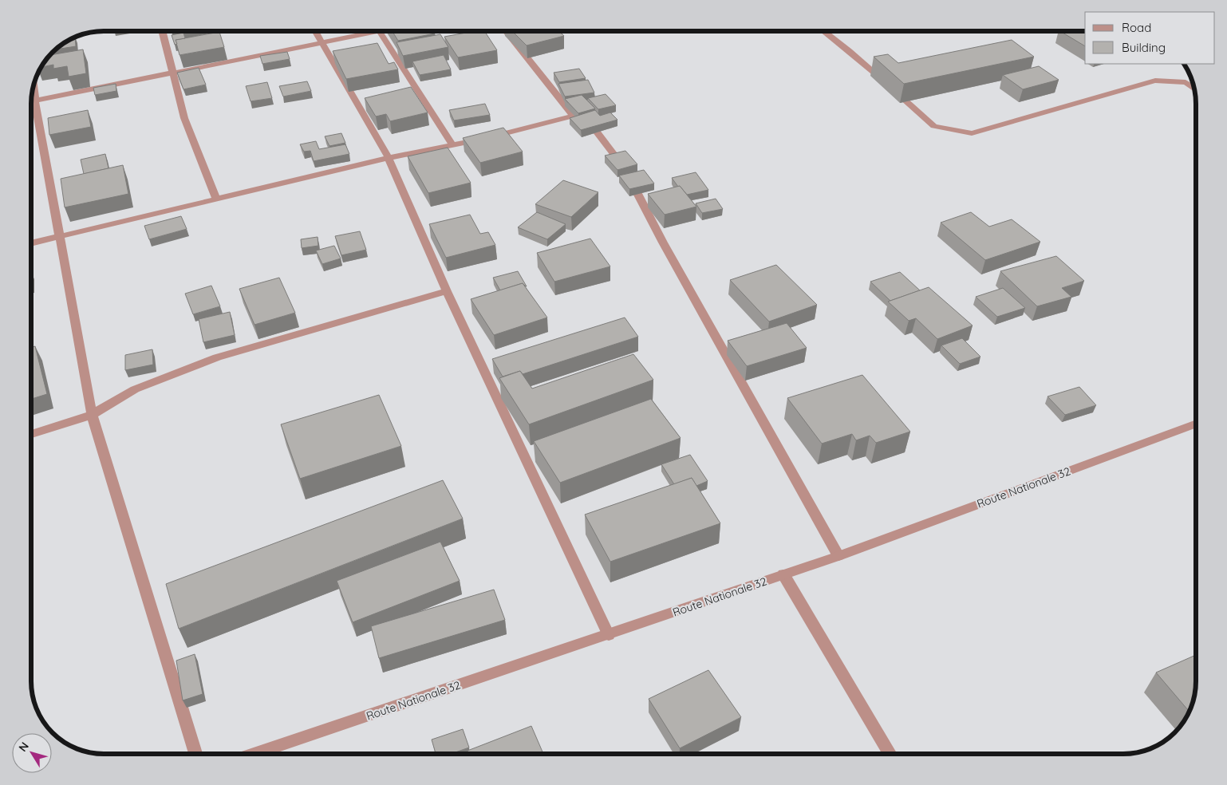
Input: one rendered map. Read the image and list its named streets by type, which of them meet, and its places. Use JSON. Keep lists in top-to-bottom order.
{
  "streets": {
    "street": ["Route Nationale 32"]
  },
  "legend": ["Road", "Building"],
  "north": "top left"
}
